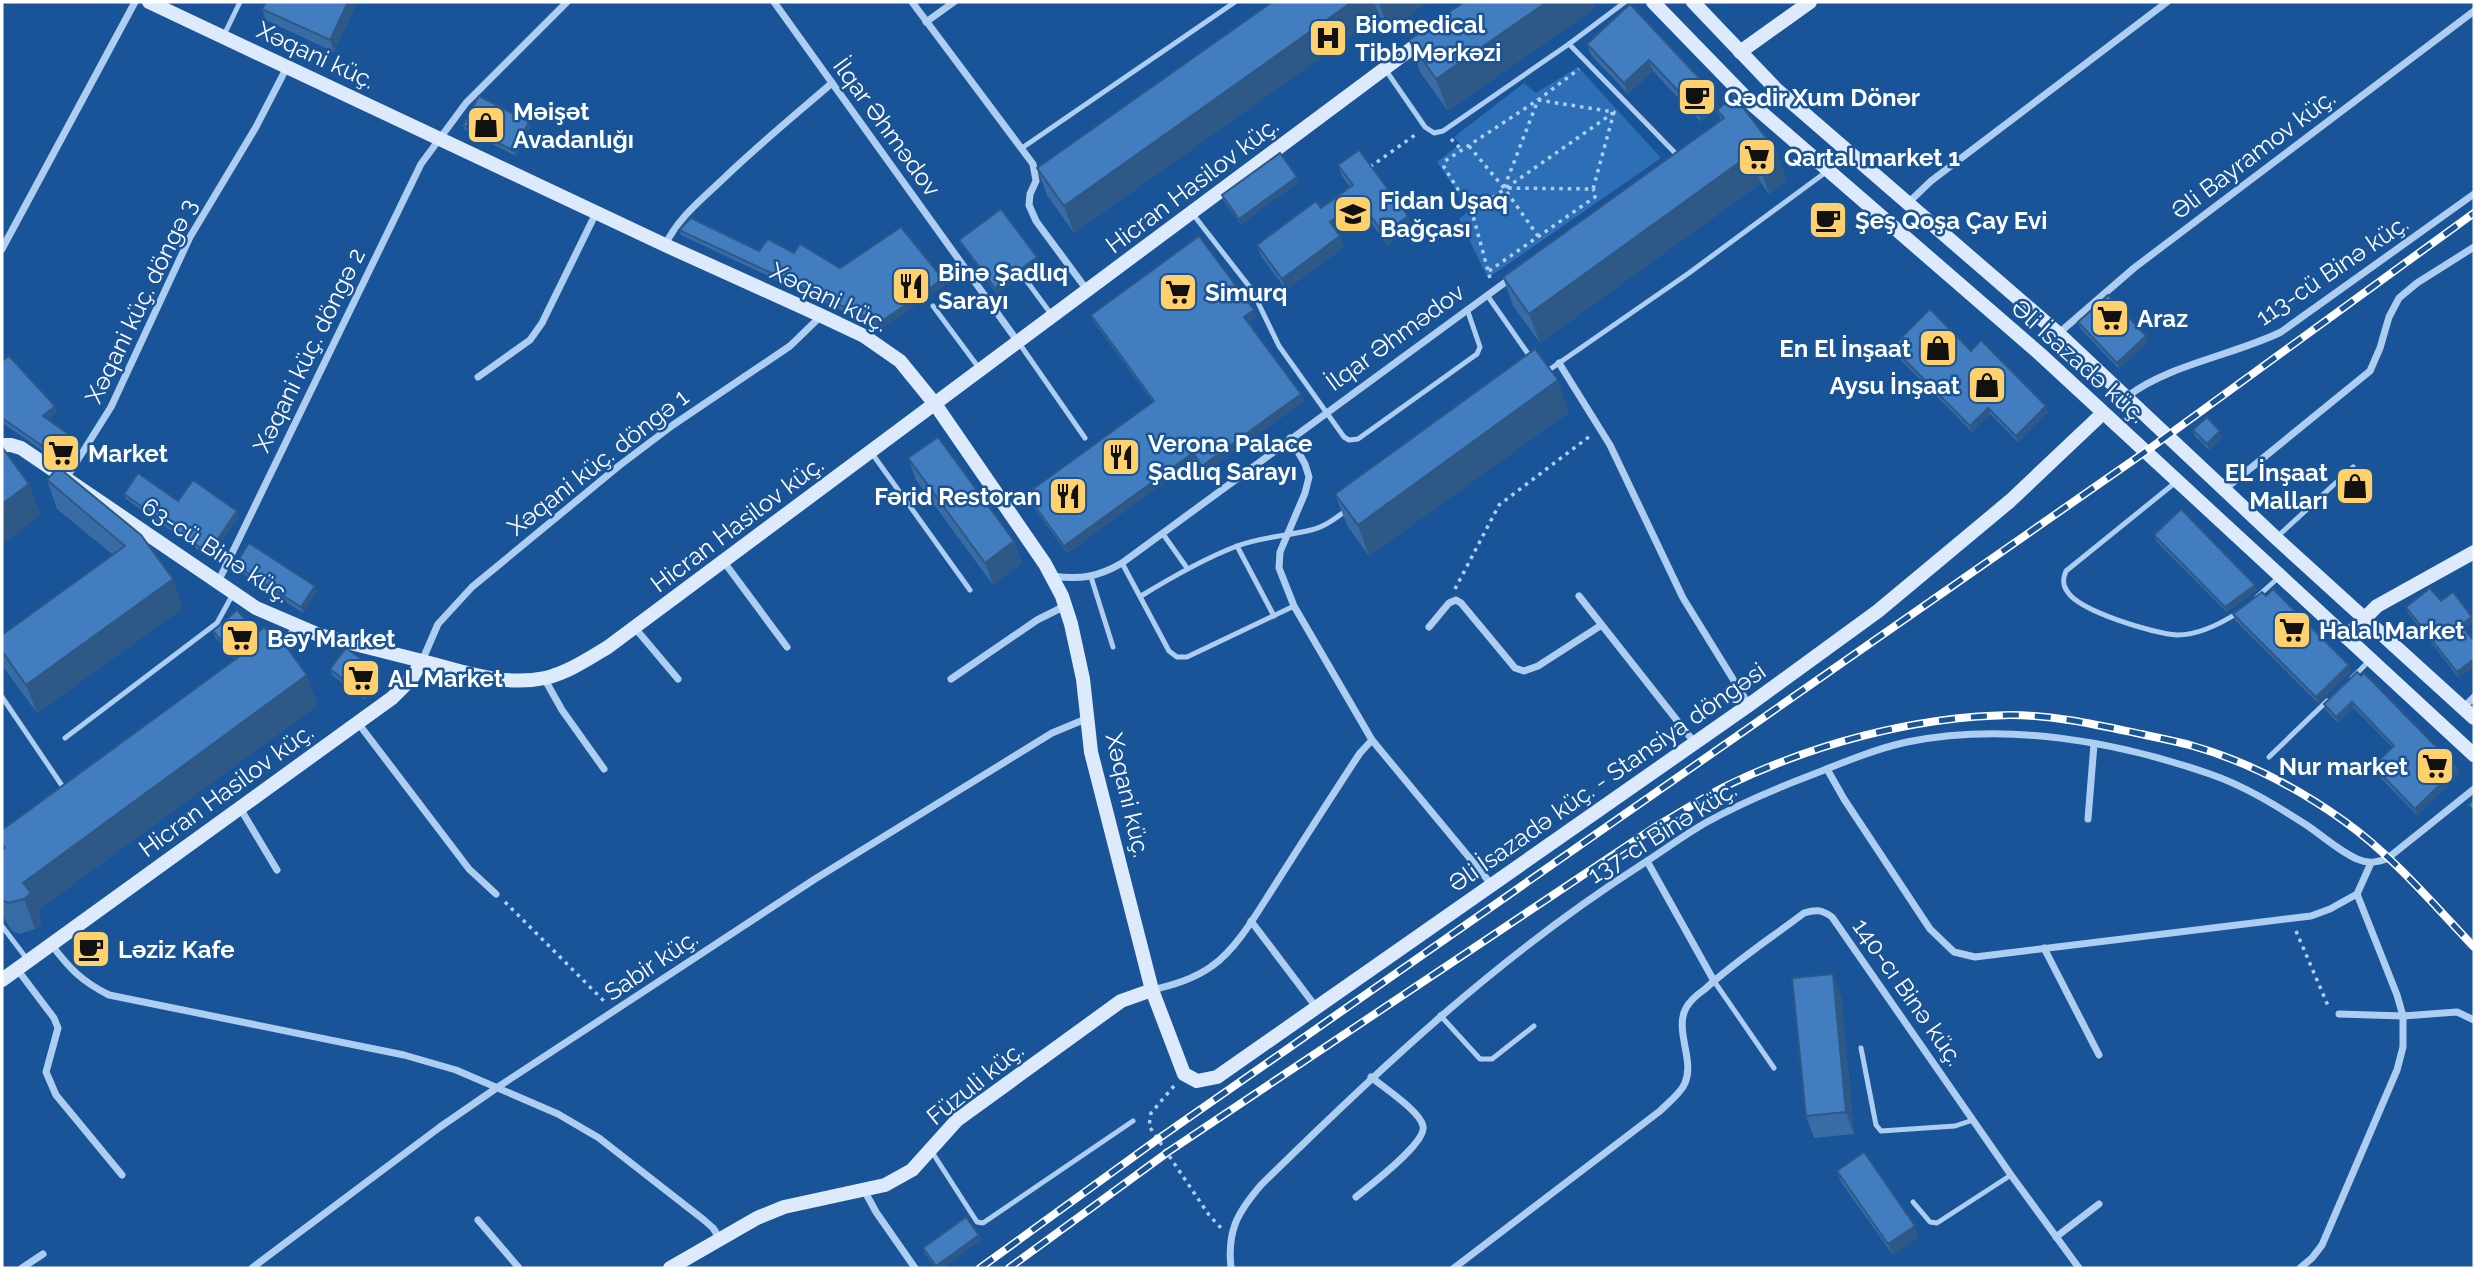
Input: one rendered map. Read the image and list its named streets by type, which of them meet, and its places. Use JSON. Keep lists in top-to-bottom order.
{
  "streets": {
    "street": [
      "Xəqani küç.",
      "İlqar Əhmədov",
      "Əli Bayramov küç.",
      "Hicran Hasilov küç.",
      "113-cü Binə küç.",
      "Xəqani küç. döngə 3",
      "Xəqani küç. döngə 2",
      "Əli İsazadə küç.",
      "Xəqani küç. döngə 1",
      "63-cü Binə küç.",
      "Əli İsazadə küç. - Stansiya döngəsi",
      "137-ci Binə küç.",
      "Sabir küç.",
      "140-cı Binə küç.",
      "Füzuli küç."
    ]
  },
  "crossings": [
    ["Xəqani küç.", "İlqar Əhmədov"],
    ["Xəqani küç.", "Hicran Hasilov küç."],
    ["Xəqani küç.", "Xəqani küç. döngə 3"],
    ["Xəqani küç.", "Xəqani küç. döngə 2"],
    ["Xəqani küç.", "Xəqani küç. döngə 1"],
    ["Xəqani küç.", "Sabir küç."],
    ["Xəqani küç.", "Füzuli küç."],
    ["İlqar Əhmədov", "Hicran Hasilov küç."],
    ["Əli Bayramov küç.", "Əli İsazadə küç."],
    ["Hicran Hasilov küç.", "Xəqani küç. döngə 1"],
    ["Hicran Hasilov küç.", "63-cü Binə küç."],
    ["113-cü Binə küç.", "Əli İsazadə küç."],
    ["Xəqani küç. döngə 3", "63-cü Binə küç."],
    ["Xəqani küç. döngə 2", "63-cü Binə küç."],
    ["Əli İsazadə küç.", "Əli İsazadə küç. - Stansiya döngəsi"],
    ["Xəqani küç. döngə 1", "63-cü Binə küç."]
  ],
  "places": {
    "hospital": ["Biomedical Tibb Mərkəzi"],
    "cafe": ["Qədir Xum Dönər", "Şeş Qoşa Çay Evi", "Ləziz Kafe"],
    "shop": [
      "Məişət Avadanlığı",
      "En El İnşaat",
      "Aysu İnşaat",
      "EL İnşaat Malları"
    ],
    "supermarket": [
      "Qartal market 1",
      "Simurq",
      "Araz",
      "Market",
      "Halal Market",
      "Bəy Market",
      "AL Market",
      "Nur market"
    ],
    "school or university": ["Fidan Uşaq Bağçası"],
    "restaurant": ["Binə Şadlıq Sarayı", "Verona Palace Şadlıq Sarayı", "Fərid Restoran"]
  }
}
